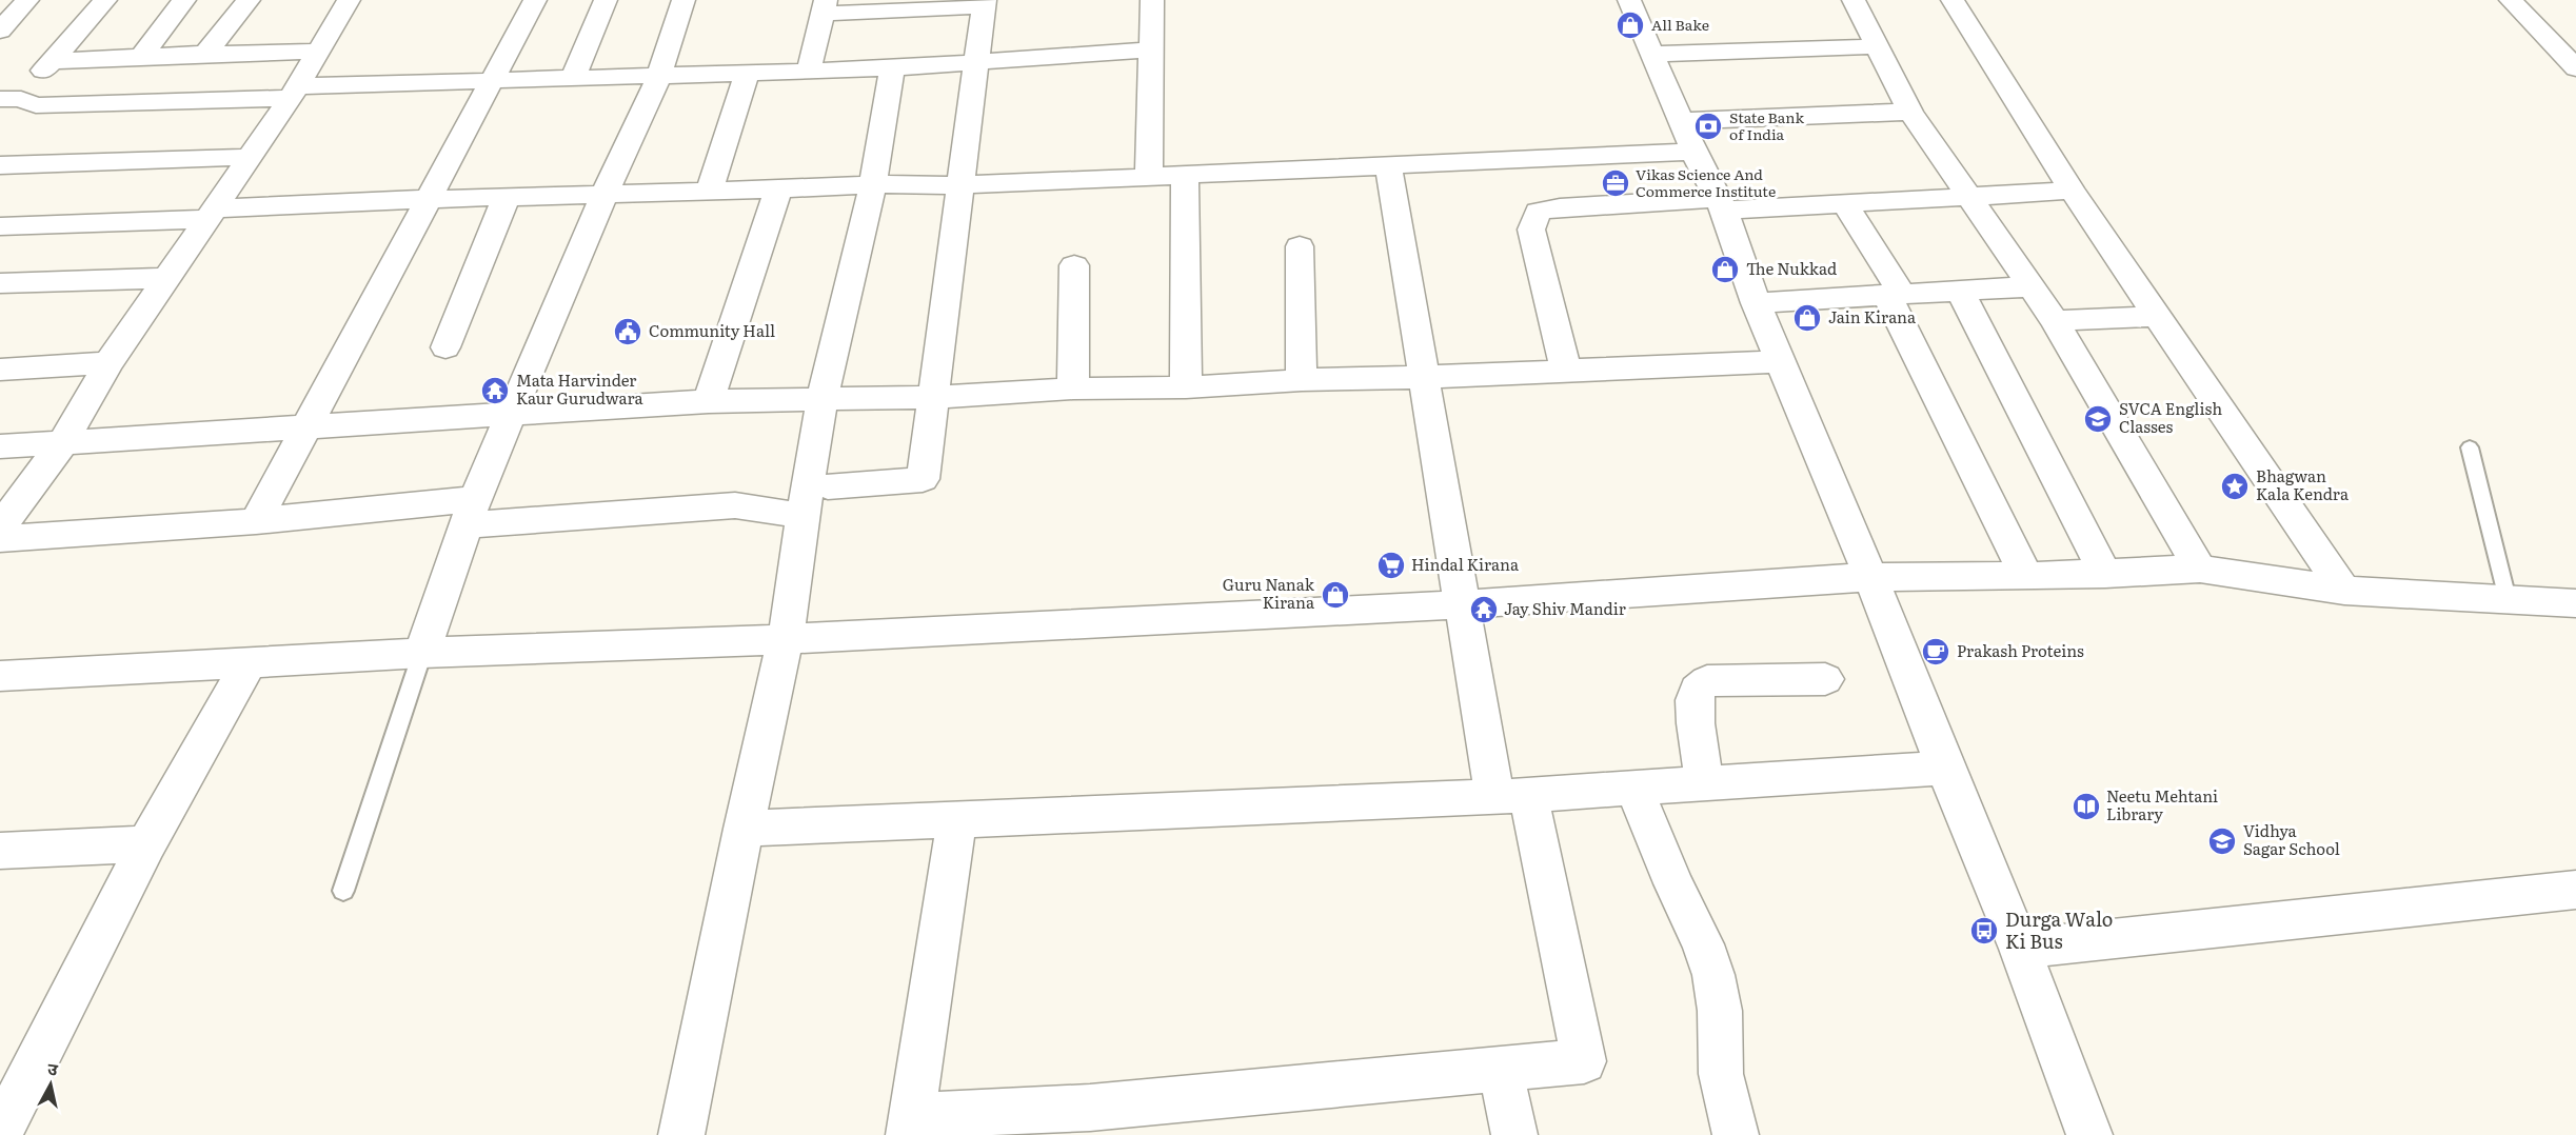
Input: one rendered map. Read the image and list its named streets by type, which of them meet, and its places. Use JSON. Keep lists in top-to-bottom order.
{
  "places": {
    "shop": [
      "All Bake",
      "The Nukkad",
      "Jain Kirana",
      "Guru Nanak Kirana"
    ],
    "bank": ["State Bank of India"],
    "office": ["Vikas Science And Commerce Institute"],
    "public building": ["Community Hall"],
    "temple": ["Mata Harvinder Kaur Gurudwara", "Jay Shiv Mandir"],
    "school or university": ["SVCA English Classes", "Vidhya Sagar School"],
    "place": ["Bhagwan Kala Kendra"],
    "supermarket": ["Hindal Kirana"],
    "cafe": ["Prakash Proteins"],
    "library": ["Neetu Mehtani Library"],
    "bus stop": ["Durga Walo Ki Bus"]
  },
  "north": "top"
}
